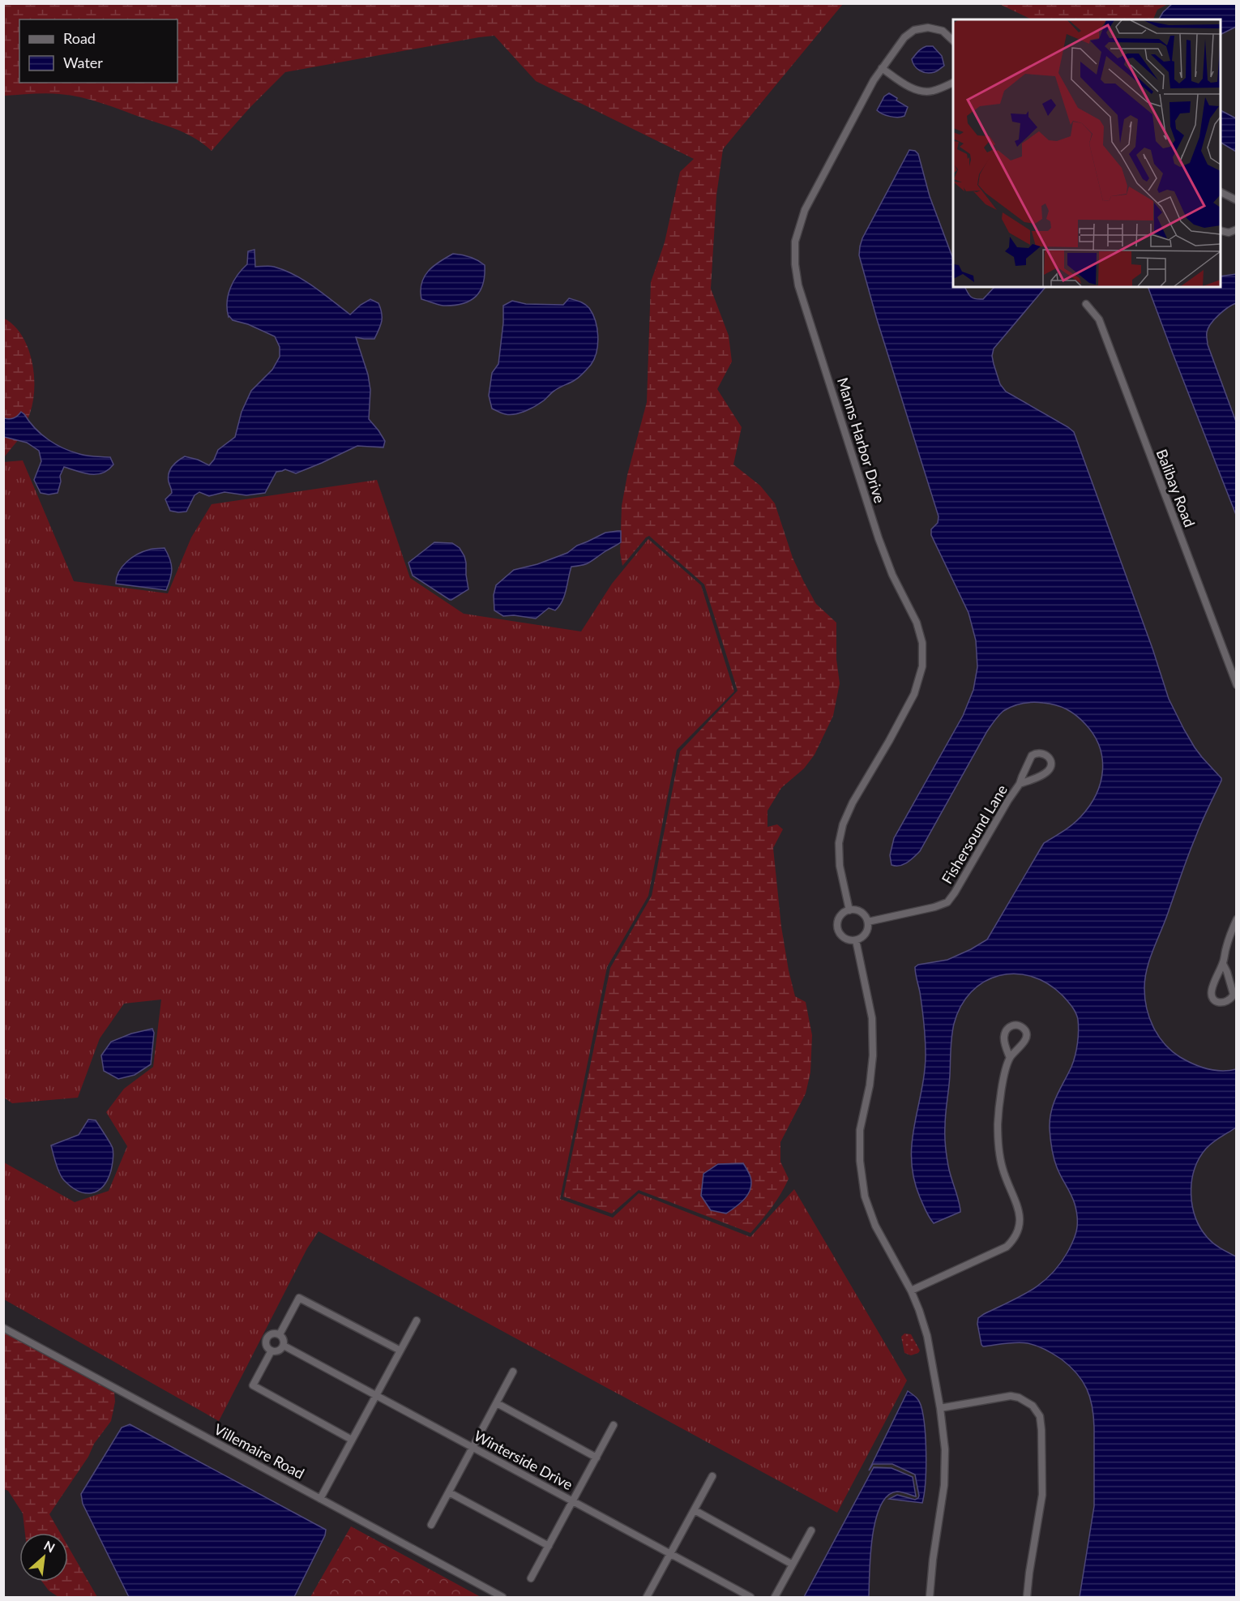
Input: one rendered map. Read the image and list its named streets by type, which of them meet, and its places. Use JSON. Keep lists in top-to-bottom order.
{
  "streets": {
    "street": [
      "Manns Harbor Drive",
      "Balibay Road",
      "Fishersound Lane",
      "Villemaire Road",
      "Winterside Drive"
    ]
  },
  "crossings": [
    ["Manns Harbor Drive", "Fishersound Lane"]
  ],
  "legend": ["Road", "Water"],
  "north": "top right"
}
